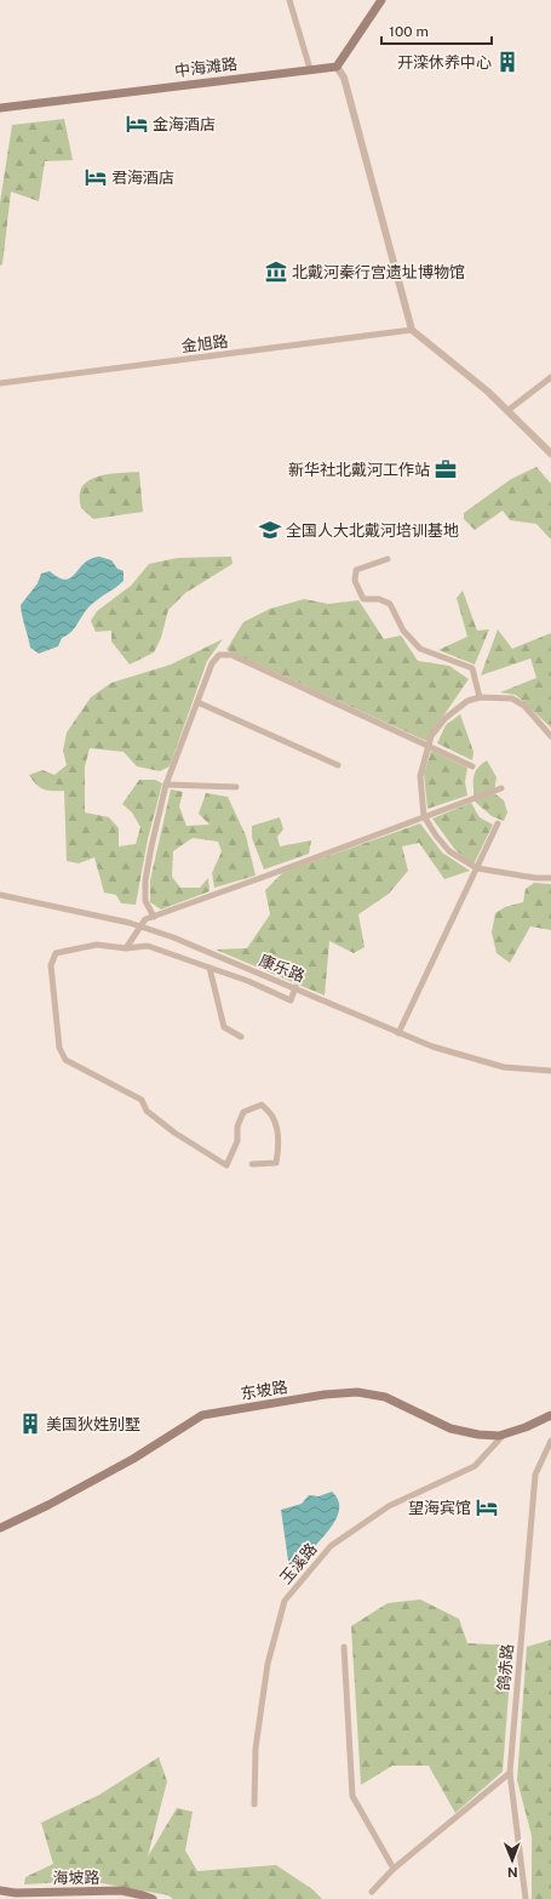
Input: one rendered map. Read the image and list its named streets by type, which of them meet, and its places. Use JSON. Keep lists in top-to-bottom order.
{
  "streets": {
    "main road": ["中海滩路", "东坡路", "海坡路"],
    "street": [
      "金旭路",
      "康乐路",
      "玉溪路",
      "鸽赤路"
    ]
  },
  "crossings": [
    ["东坡路", "玉溪路"]
  ],
  "places": {
    "building": ["开滦休养中心", "美国狄姓别墅"],
    "hotel": ["金海酒店", "君海酒店", "望海宾馆"],
    "museum": ["北戴河秦行宫遗址博物馆"],
    "office": ["新华社北戴河工作站"],
    "school or university": ["全国人大北戴河培训基地"]
  },
  "scale_bar": "100 m",
  "north": "bottom"
}
